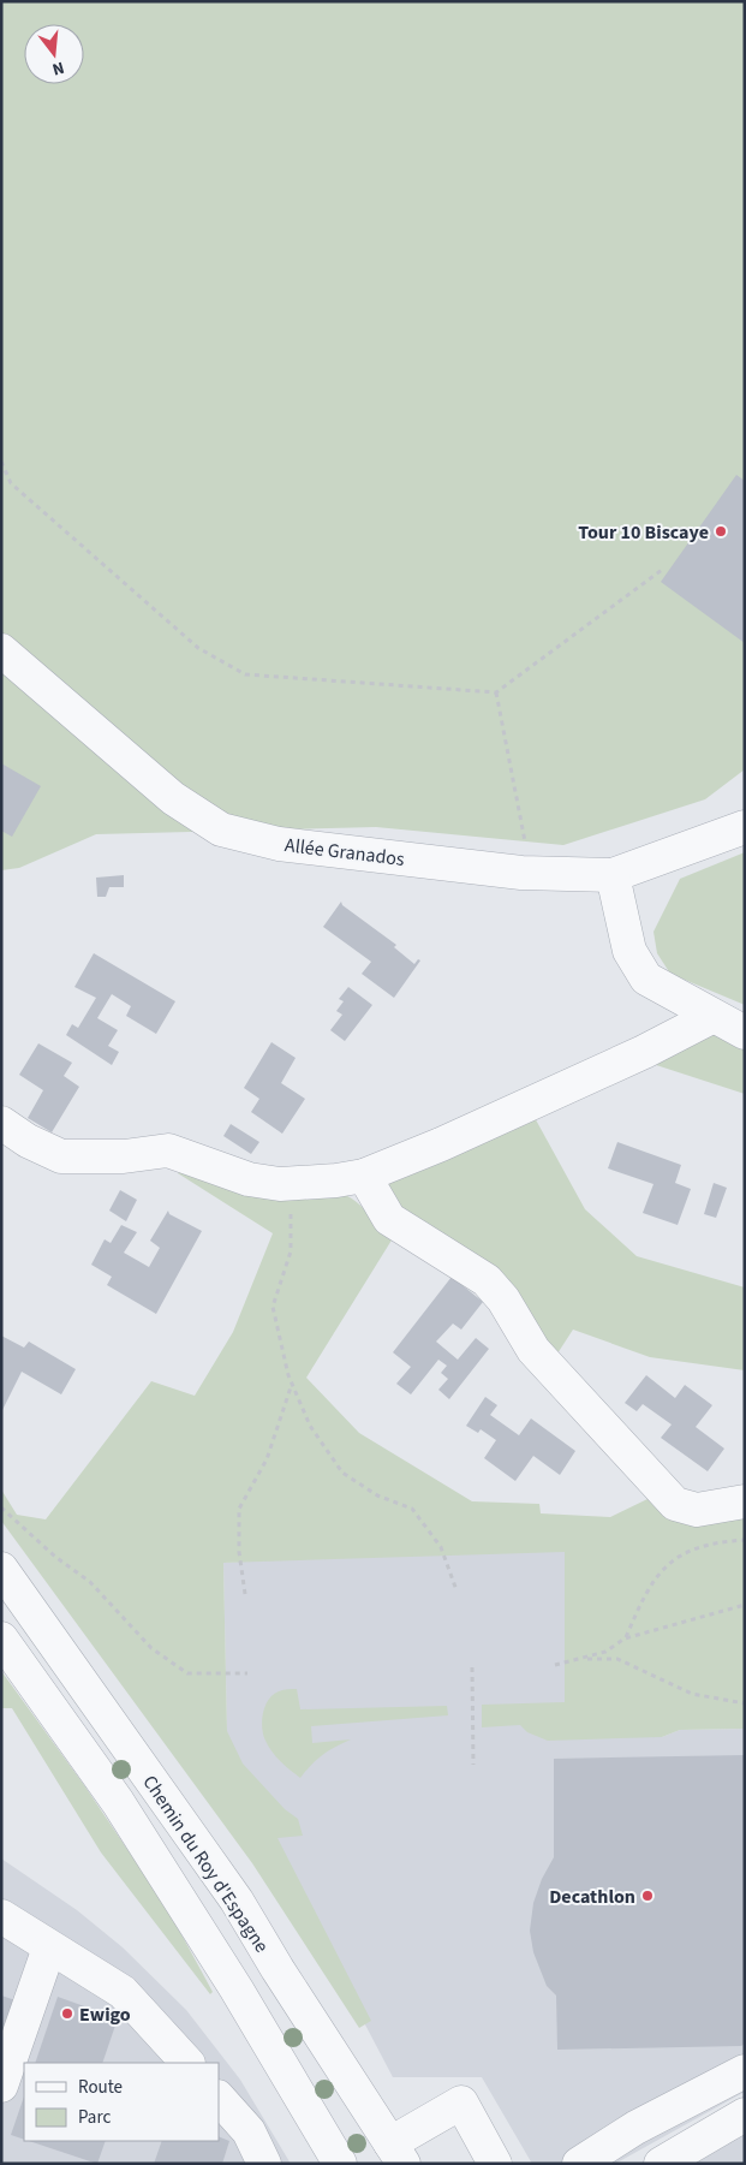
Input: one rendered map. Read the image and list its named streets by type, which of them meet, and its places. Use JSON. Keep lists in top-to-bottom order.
{
  "streets": {
    "street": ["Allée Granados", "Chemin du Roy d'Espagne"]
  },
  "places": ["Tour 10 Biscaye", "Decathlon", "Ewigo"],
  "legend": ["Route", "Parc"],
  "north": "bottom"
}
